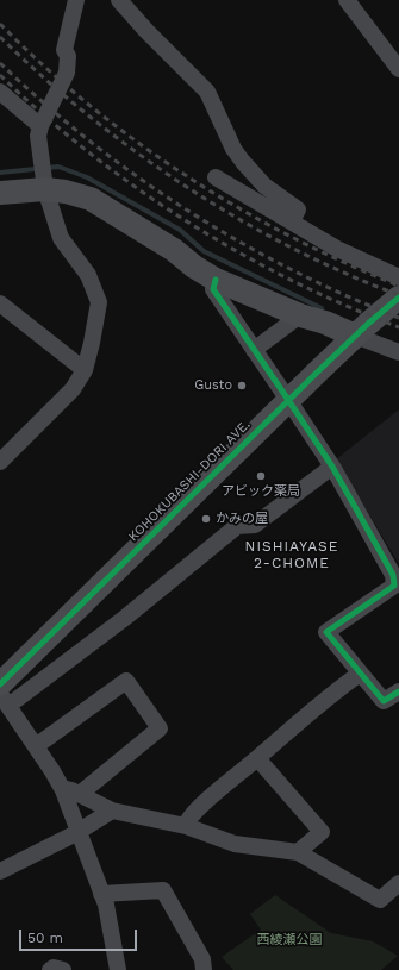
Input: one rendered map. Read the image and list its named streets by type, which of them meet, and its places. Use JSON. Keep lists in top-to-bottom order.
{
  "streets": {
    "main road": ["KOHOKUBASHI-DORI AVE."]
  },
  "districts": ["NISHIAYASE 2-CHOME"],
  "parks": ["西綾瀬公園"],
  "places": ["Gusto", "アビック薬局", "かみの屋"],
  "scale_bar": "50 m"
}
